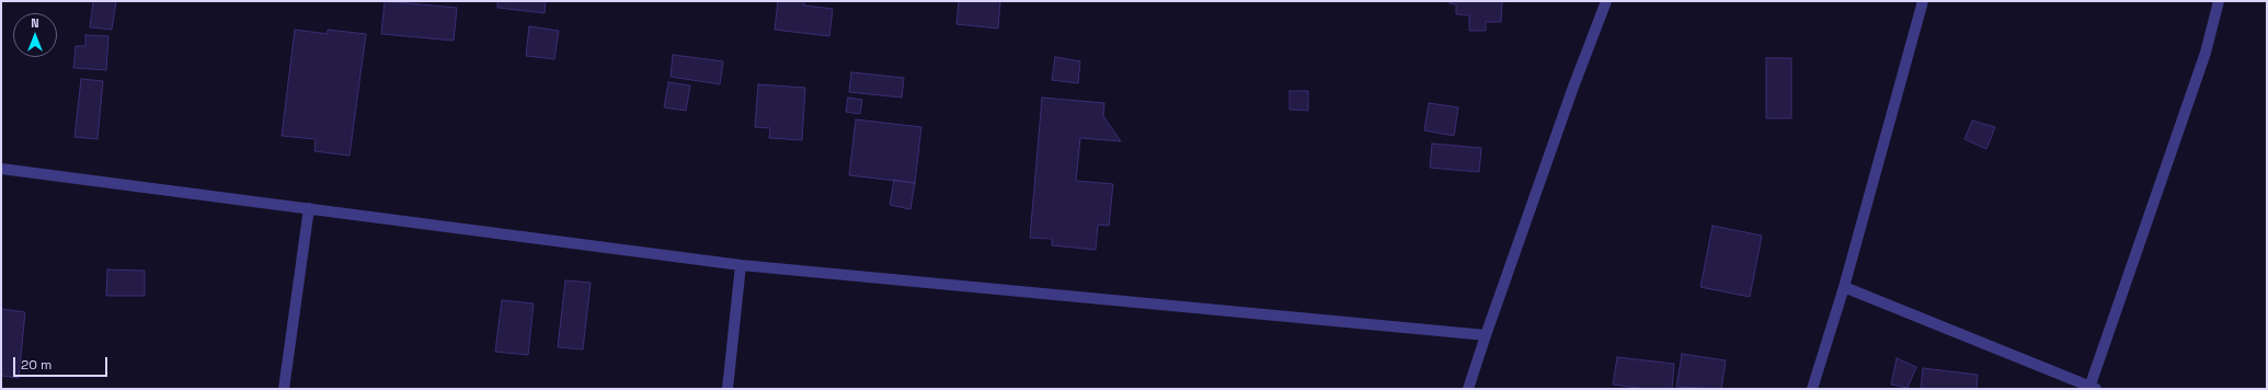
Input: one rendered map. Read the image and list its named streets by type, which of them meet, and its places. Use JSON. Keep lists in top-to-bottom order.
{
  "scale_bar": "20 m",
  "north": "top"
}
